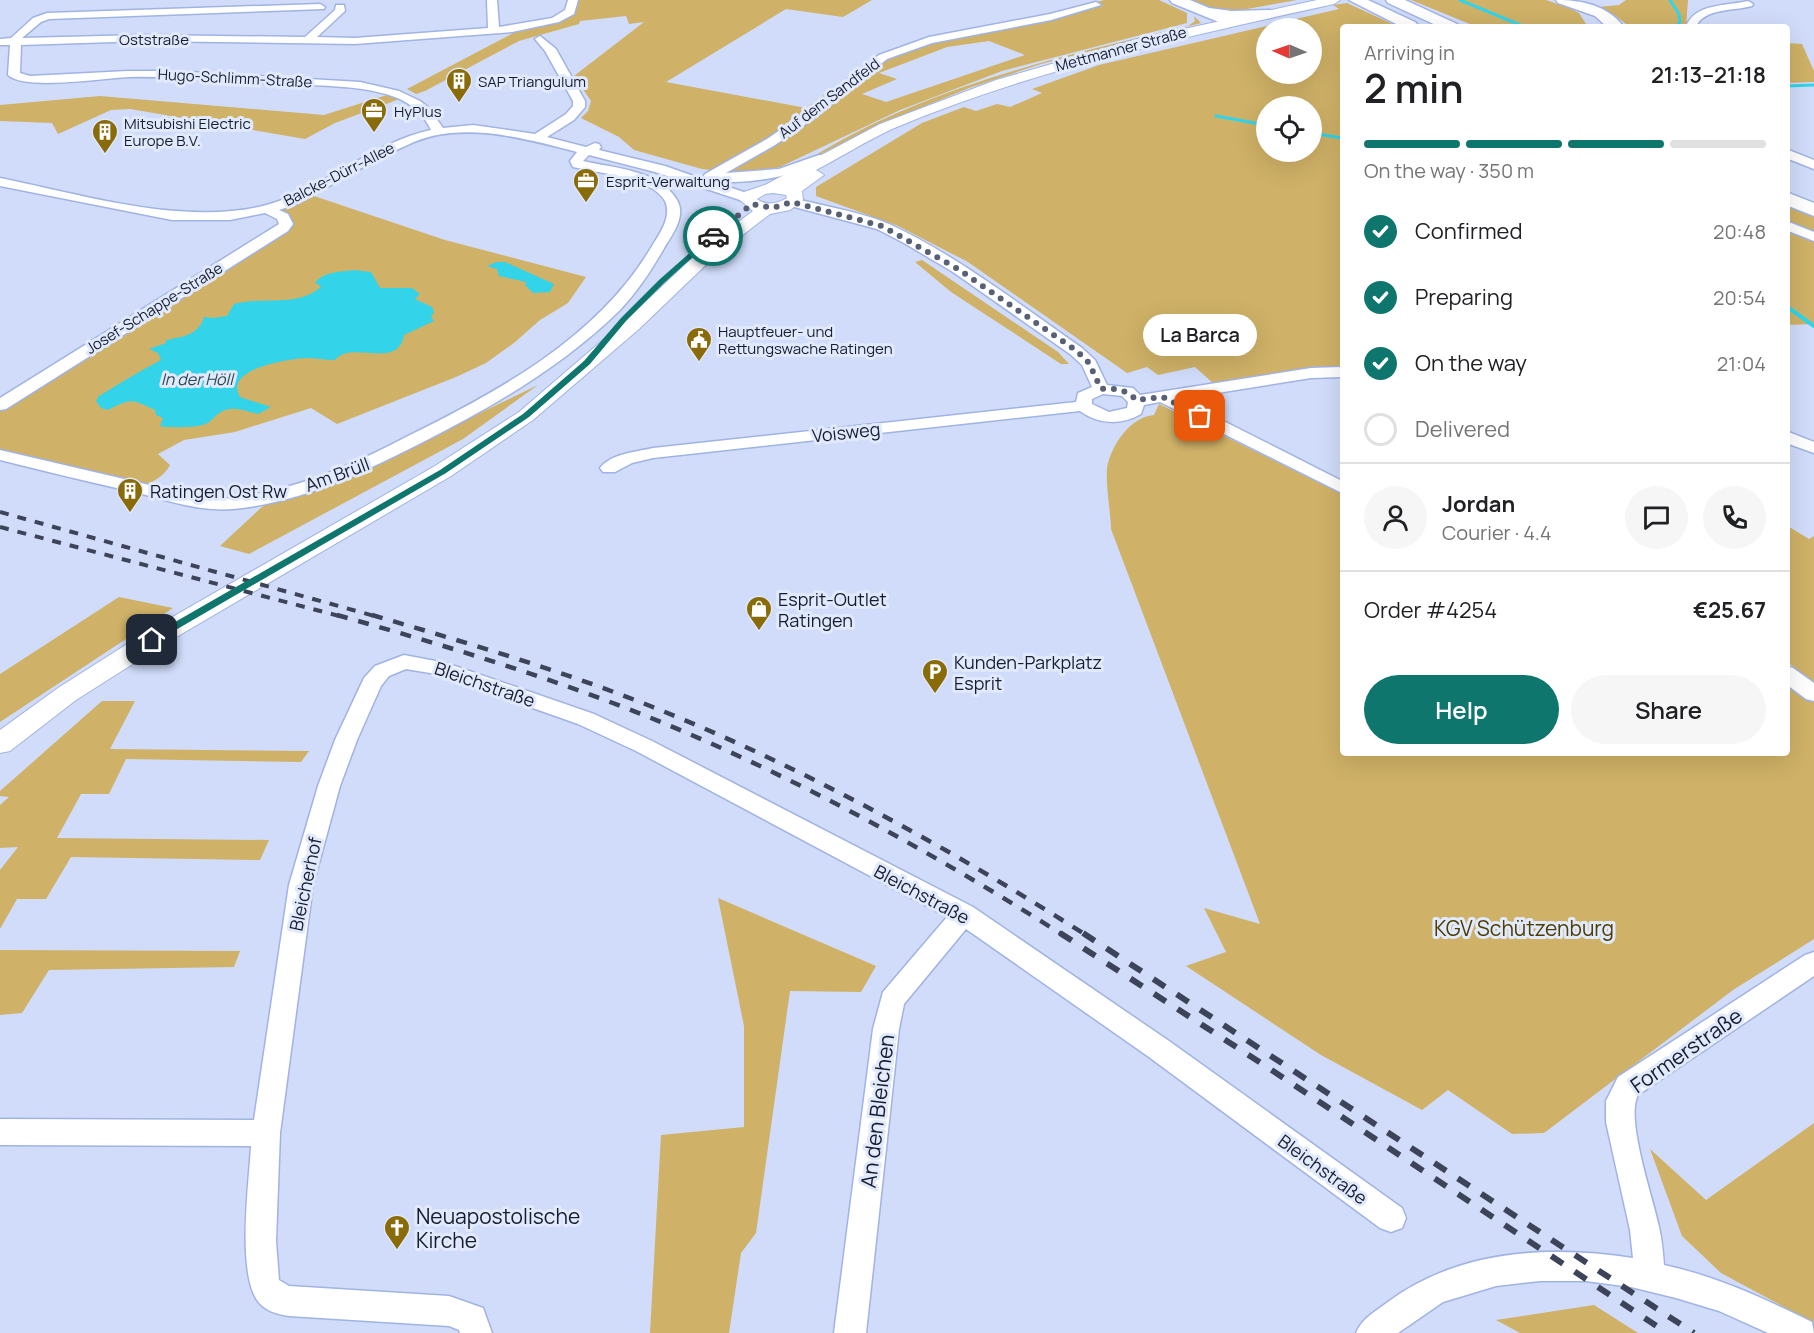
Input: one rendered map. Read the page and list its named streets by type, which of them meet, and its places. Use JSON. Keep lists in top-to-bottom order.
{
  "streets": {
    "main road": ["Mettmanner Straße"],
    "street": [
      "Oststraße",
      "Hugo-Schlimm-Straße",
      "Auf dem Sandfeld",
      "Balcke-Dürr-Allee",
      "Josef-Schappe-Straße",
      "Voisweg",
      "Am Brüll",
      "Bleichstraße",
      "Bleicherhof",
      "Formerstraße",
      "An den Bleichen"
    ]
  },
  "crossings": [
    ["Mettmanner Straße", "Balcke-Dürr-Allee"],
    ["Hugo-Schlimm-Straße", "Balcke-Dürr-Allee"],
    ["Auf dem Sandfeld", "Balcke-Dürr-Allee"],
    ["Balcke-Dürr-Allee", "Josef-Schappe-Straße"],
    ["Balcke-Dürr-Allee", "Am Brüll"],
    ["Bleichstraße", "Bleicherhof"],
    ["Bleichstraße", "An den Bleichen"]
  ],
  "water": ["In der Höll"],
  "parks": ["KGV Schützenburg"],
  "places": {
    "building": ["SAP Triangulum", "Mitsubishi Electric Europe B.V.", "Ratingen Ost Rw"],
    "office": ["HyPlus", "Esprit-Verwaltung"],
    "public building": ["Hauptfeuer- und Rettungswache Ratingen"],
    "other": ["La Barca"],
    "shop": ["Esprit-Outlet Ratingen"],
    "parking": ["Kunden-Parkplatz Esprit"],
    "church": ["Neuapostolische Kirche"]
  },
  "north": "left",
  "page": {
    "heading": ["2 min", "Arriving in", "21:13–21:18"],
    "panel": [
      "Jordan",
      "Courier · 4.4",
      "Order #4254",
      "€25.67"
    ],
    "bar": "On the way · 350 m",
    "list": [
      ["Confirmed", "20:48"],
      ["Preparing", "20:54"],
      ["On the way", "21:04"],
      "Delivered"
    ],
    "bubble": "La Barca",
    "buttons": ["Help", "Share"]
  }
}
